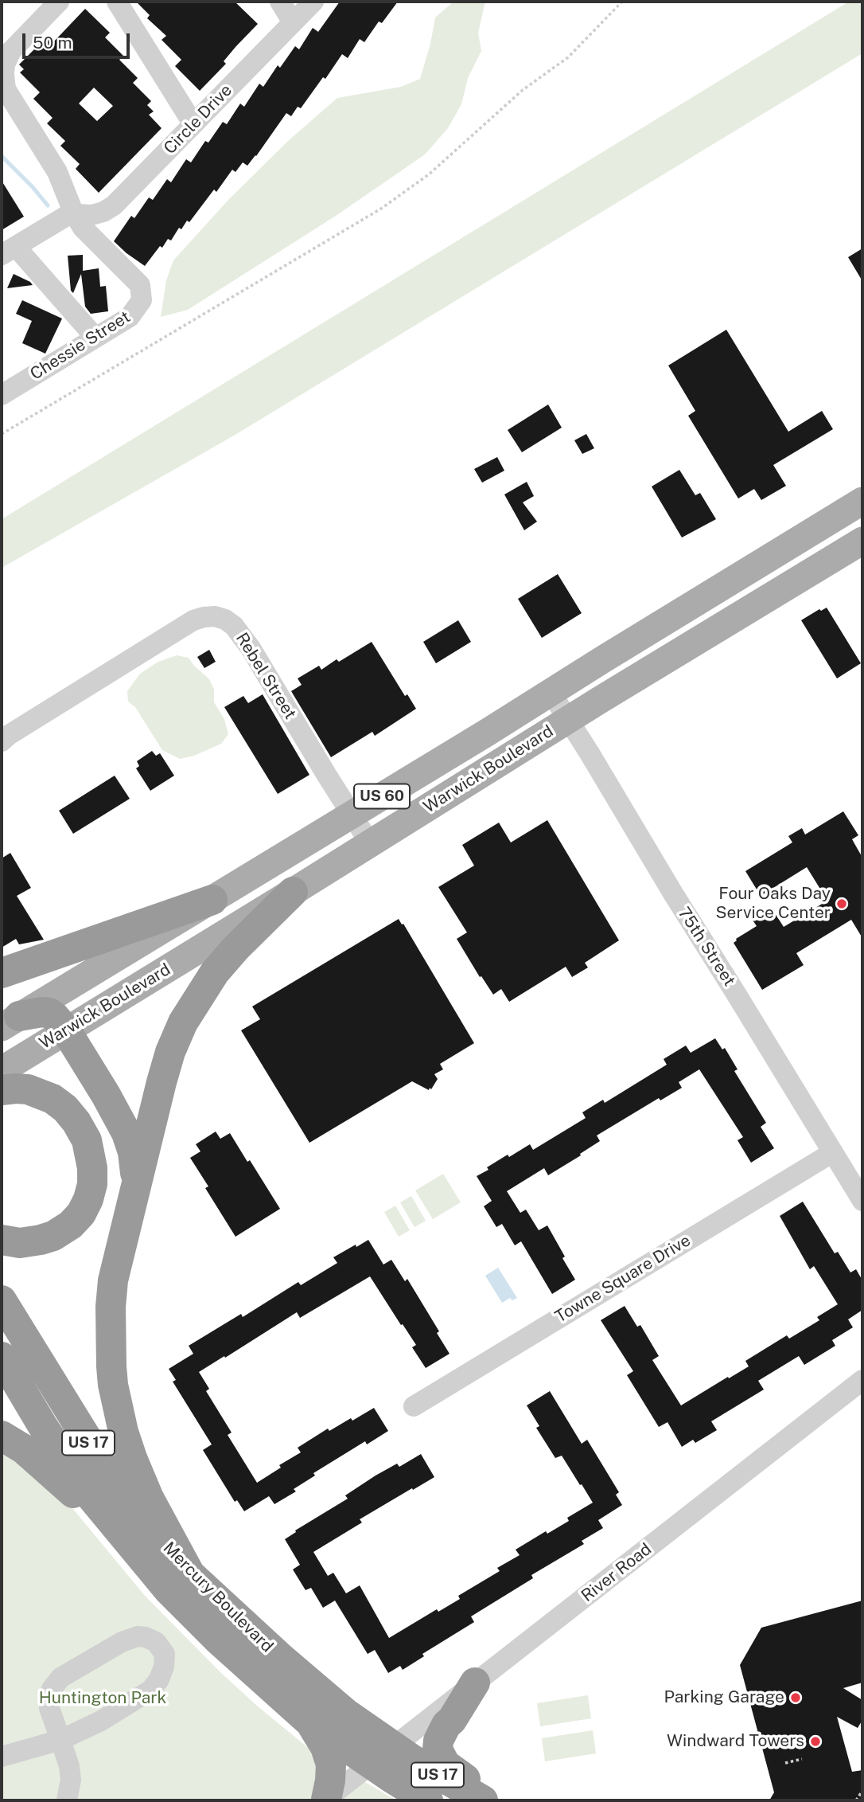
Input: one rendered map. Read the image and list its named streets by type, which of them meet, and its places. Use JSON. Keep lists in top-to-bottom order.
{
  "streets": {
    "highway": ["US 17", "Mercury Boulevard"],
    "main road": ["Warwick Boulevard", "US 60"],
    "street": [
      "Circle Drive",
      "Chessie Street",
      "Rebel Street",
      "75th Street",
      "Towne Square Drive",
      "River Road"
    ]
  },
  "crossings": [
    ["Circle Drive", "Chessie Street"],
    ["Rebel Street", "Warwick Boulevard"],
    ["Warwick Boulevard", "75th Street"],
    ["75th Street", "Towne Square Drive"],
    ["River Road", "Mercury Boulevard"]
  ],
  "parks": ["Huntington Park"],
  "places": ["Four Oaks Day Service Center", "Parking Garage", "Windward Towers"],
  "scale_bar": "50 m"
}
